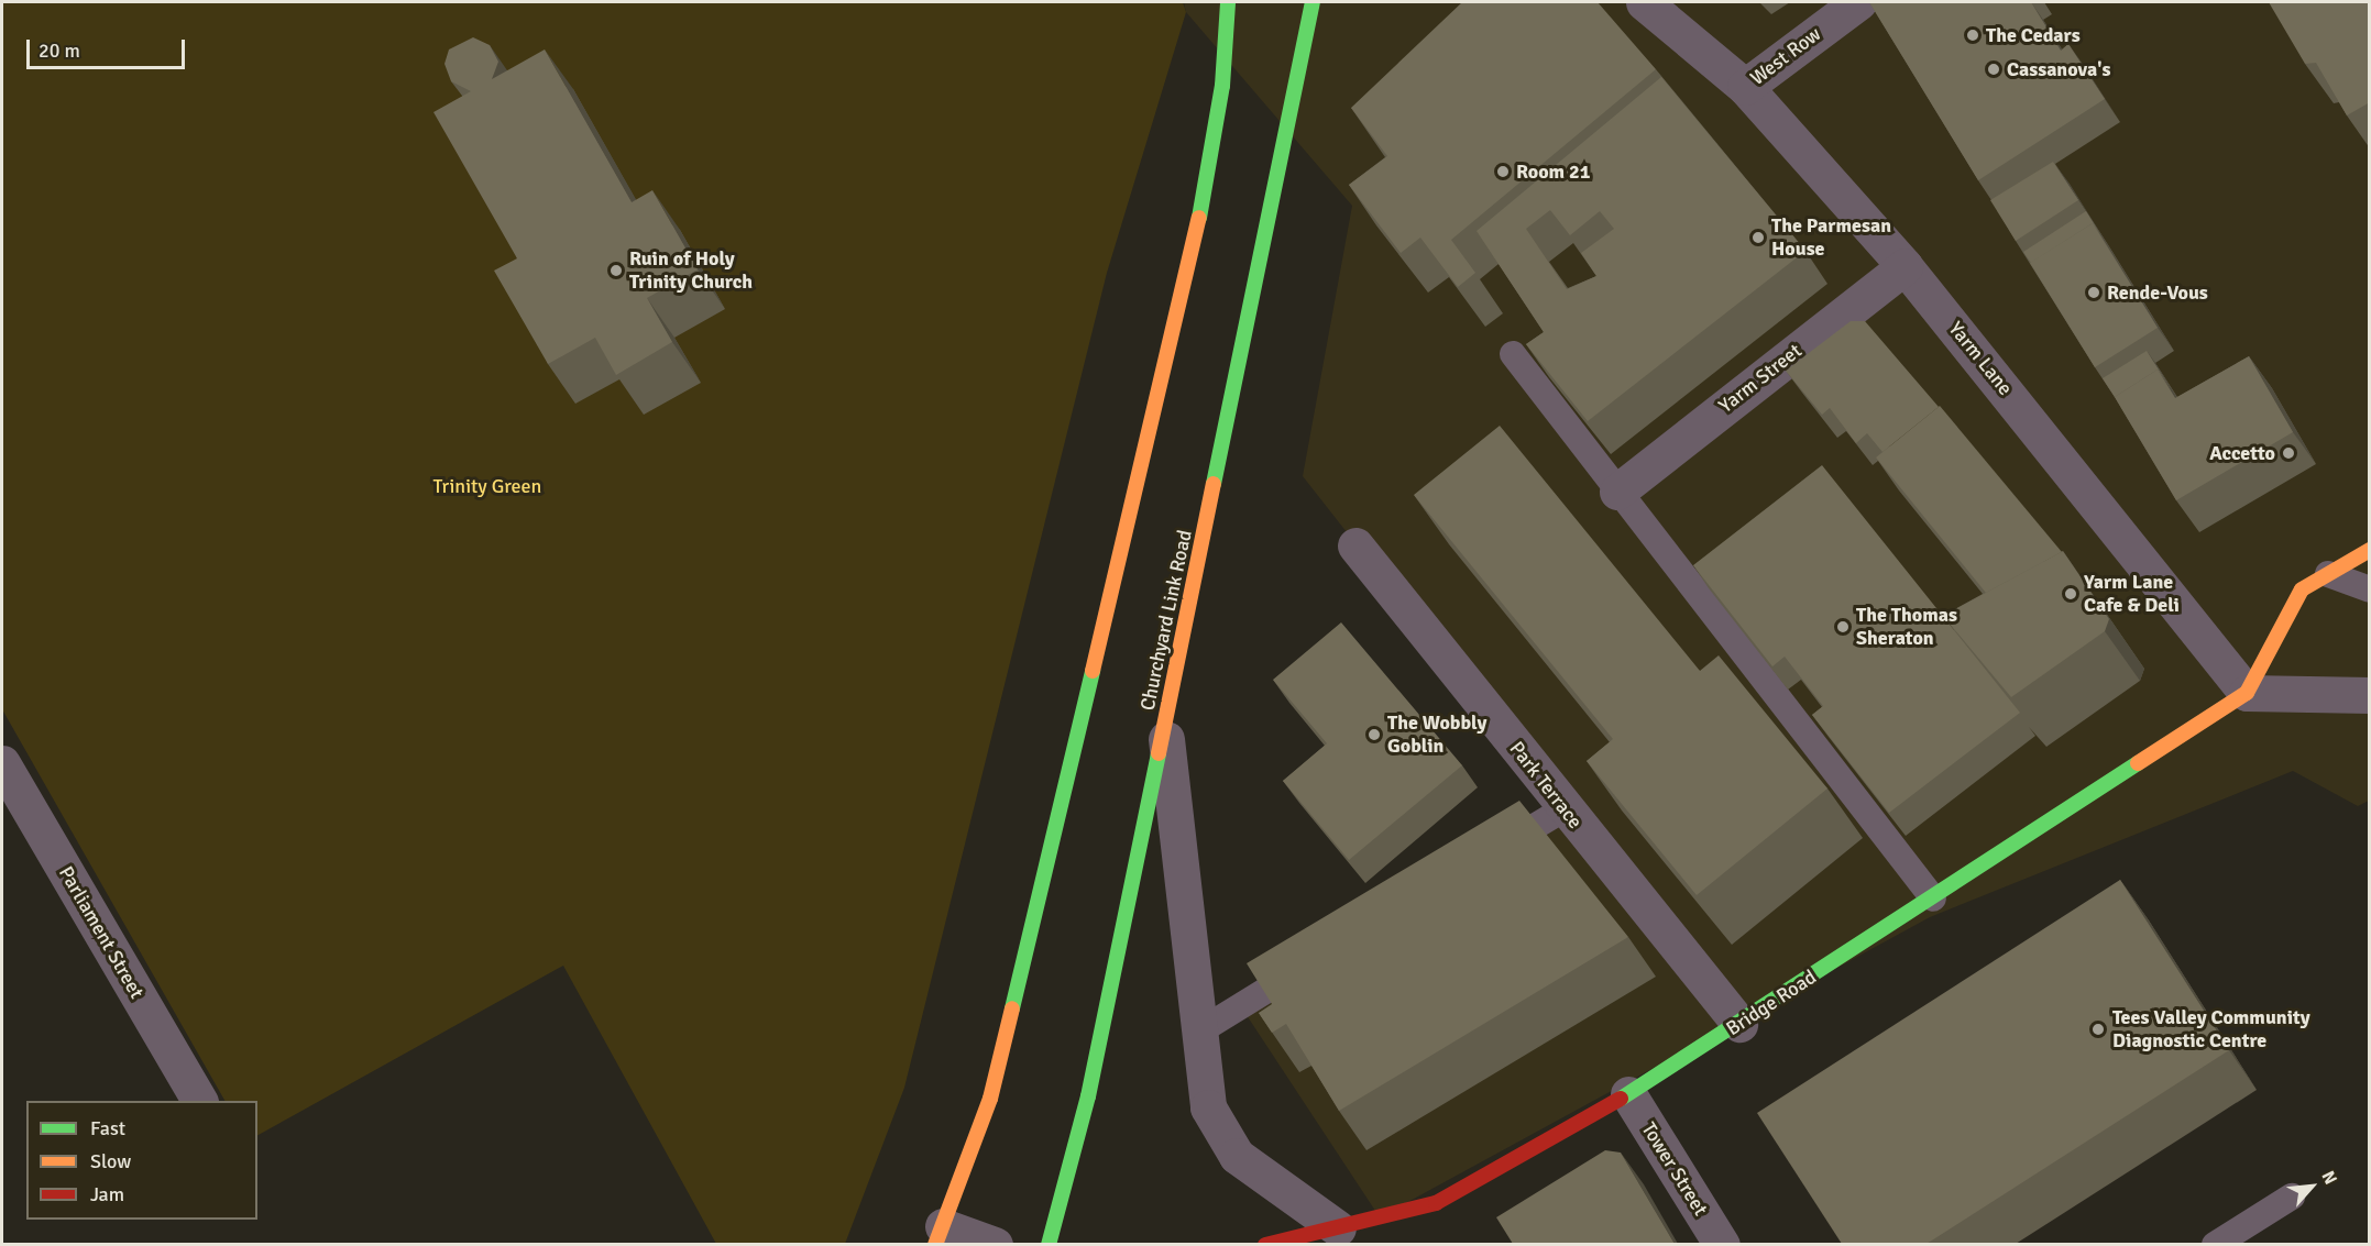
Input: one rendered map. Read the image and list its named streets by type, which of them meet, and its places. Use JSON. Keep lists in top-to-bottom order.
{
  "streets": {
    "main road": ["Churchyard Link Road", "Bridge Road"],
    "street": [
      "West Row",
      "Yarm Lane",
      "Yarm Street",
      "Park Terrace",
      "Parliament Street",
      "Tower Street"
    ]
  },
  "crossings": [
    ["West Row", "Yarm Lane"],
    ["Yarm Lane", "Yarm Street"],
    ["Yarm Lane", "Bridge Road"],
    ["Park Terrace", "Bridge Road"],
    ["Bridge Road", "Tower Street"]
  ],
  "parks": ["Trinity Green"],
  "places": [
    "The Cedars",
    "Cassanova's",
    "Room 21",
    "The Parmesan House",
    "Ruin of Holy Trinity Church",
    "Rende-Vous",
    "Accetto",
    "Yarm Lane Cafe & Deli",
    "The Thomas Sheraton",
    "The Wobbly Goblin",
    "Tees Valley Community Diagnostic Centre"
  ],
  "legend": ["Fast", "Slow", "Jam"],
  "scale_bar": "20 m",
  "north": "top right"
}
